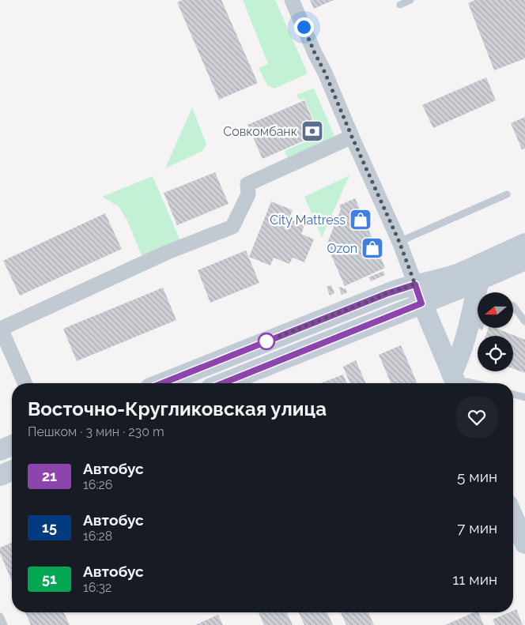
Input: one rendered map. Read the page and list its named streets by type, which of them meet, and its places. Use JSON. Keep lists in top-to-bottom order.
{
  "places": {
    "bank": ["Совкомбанк"],
    "shop": ["City Mattress", "Ozon"]
  },
  "lines": ["bus line 21"],
  "north": "left",
  "page": {
    "heading": ["Восточно-Кругликовская улица", "Пешком · 3 мин · 230 m"],
    "list": [
      {
        "mark": "21",
        "name": "Автобус",
        "note": "16:26",
        "value": "5 мин"
      },
      {
        "mark": "15",
        "name": "Автобус",
        "note": "16:28",
        "value": "7 мин"
      },
      {
        "mark": "51",
        "name": "Автобус",
        "note": "16:32",
        "value": "11 мин"
      }
    ]
  }
}
